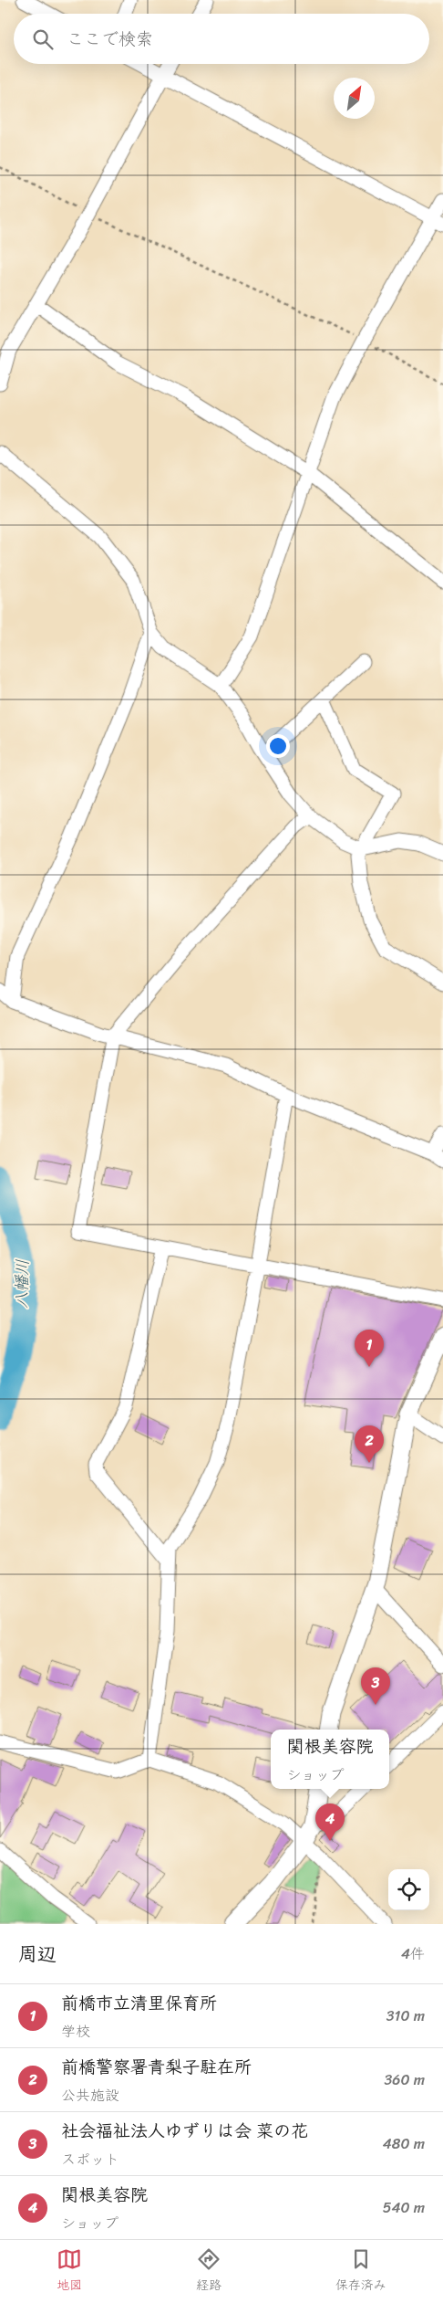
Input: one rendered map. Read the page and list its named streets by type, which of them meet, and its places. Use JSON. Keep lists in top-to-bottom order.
{
  "water": ["八幡川"],
  "north": "top right",
  "page": {
    "search": "ここで検索",
    "pins": [
      "1",
      "2",
      "3",
      "4"
    ],
    "popup": ["関根美容院", "ショップ"],
    "heading": ["周辺", "4件"],
    "list": [
      {
        "mark": "1",
        "name": "前橋市立清里保育所",
        "note": "学校",
        "value": "310 m"
      },
      {
        "mark": "2",
        "name": "前橋警察署青梨子駐在所",
        "note": "公共施設",
        "value": "360 m"
      },
      {
        "mark": "3",
        "name": "社会福祉法人ゆずりは会 菜の花",
        "note": "スポット",
        "value": "480 m"
      },
      {
        "mark": "4",
        "name": "関根美容院",
        "note": "ショップ",
        "value": "540 m"
      }
    ],
    "nav": ["地図", "経路", "保存済み"]
  }
}
